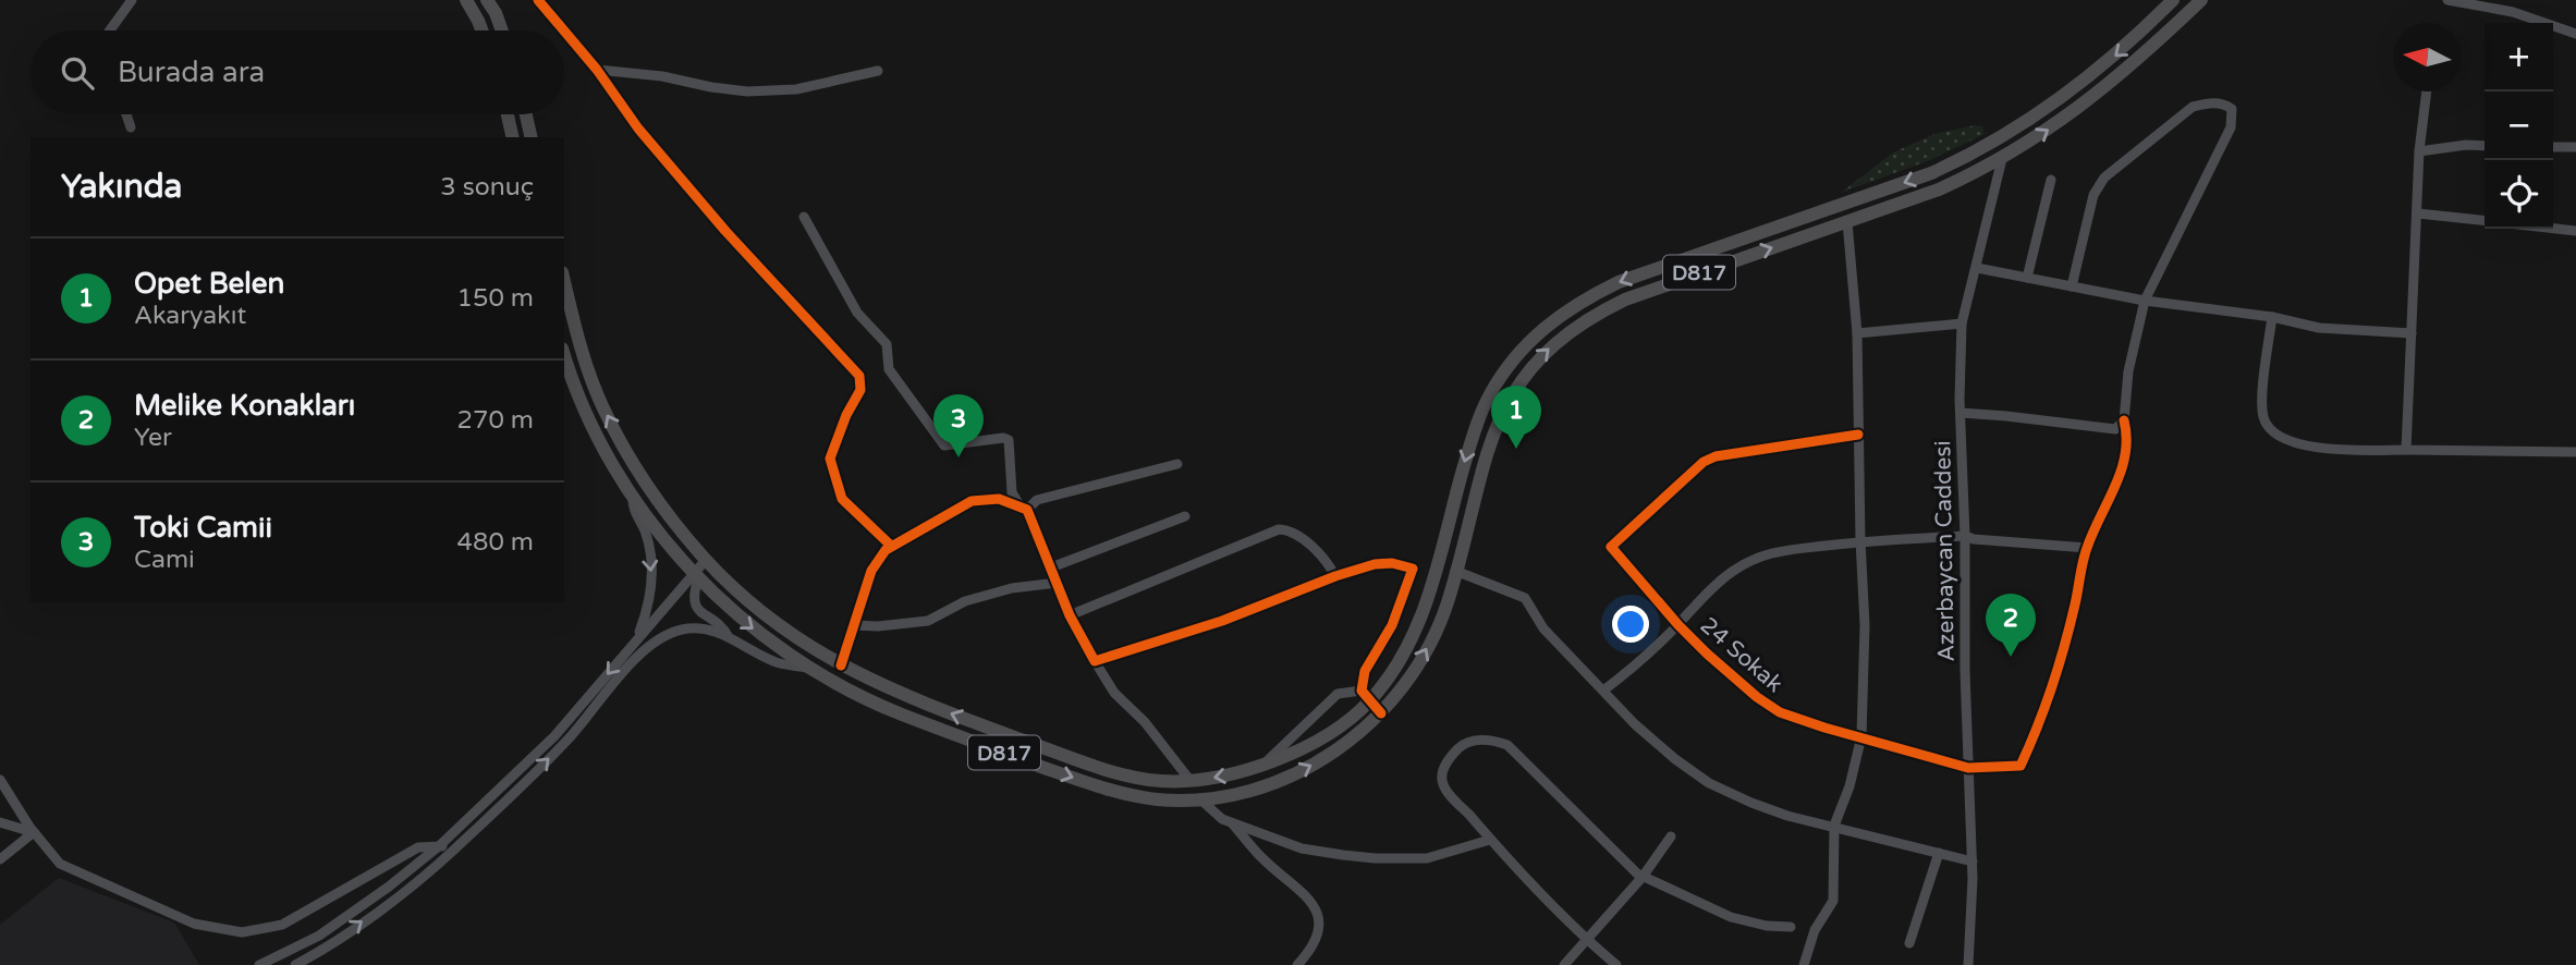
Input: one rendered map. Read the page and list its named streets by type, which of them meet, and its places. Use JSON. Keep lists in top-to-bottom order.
{
  "streets": {
    "highway": ["D817"],
    "street": ["Azerbaycan Caddesi", "24 Sokak"]
  },
  "crossings": [
    ["D817", "Azerbaycan Caddesi"],
    ["Azerbaycan Caddesi", "24 Sokak"]
  ],
  "north": "left",
  "page": {
    "map_buttons": ["+", "−"],
    "search": "Burada ara",
    "heading": ["Yakında", "3 sonuç"],
    "list": [
      {
        "mark": "1",
        "name": "Opet Belen",
        "note": "Akaryakıt",
        "value": "150 m"
      },
      {
        "mark": "2",
        "name": "Melike Konakları",
        "note": "Yer",
        "value": "270 m"
      },
      {
        "mark": "3",
        "name": "Toki Camii",
        "note": "Cami",
        "value": "480 m"
      }
    ],
    "pins": ["1", "3", "2"]
  }
}
